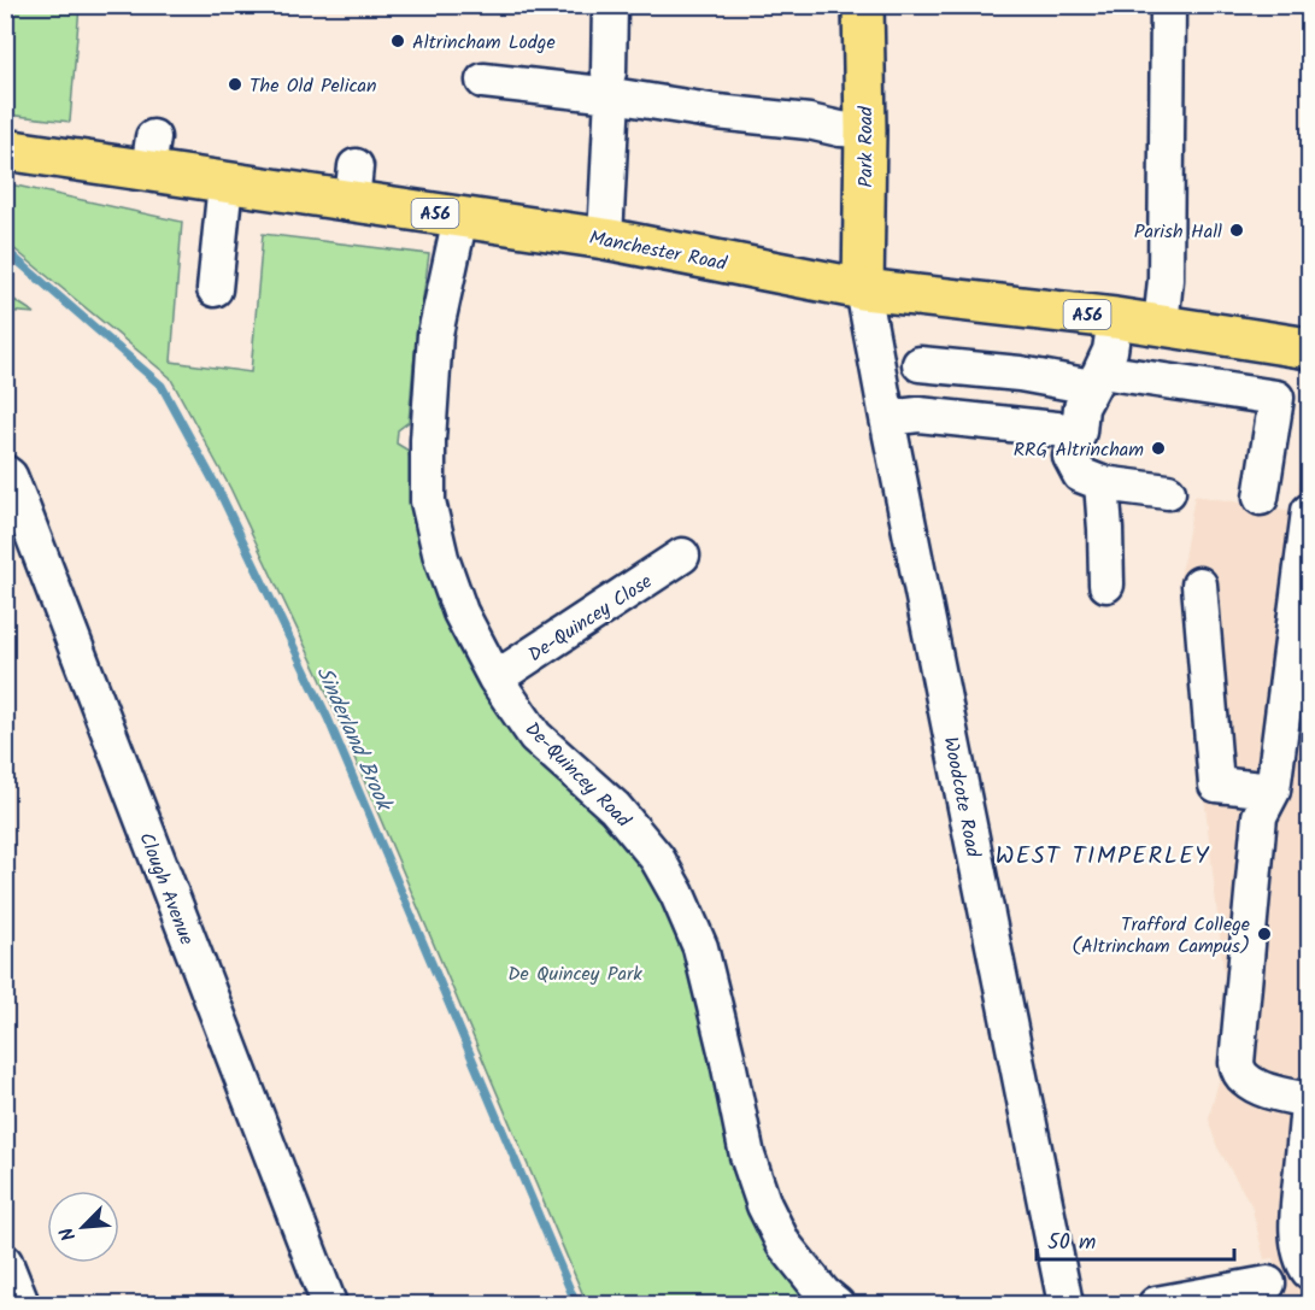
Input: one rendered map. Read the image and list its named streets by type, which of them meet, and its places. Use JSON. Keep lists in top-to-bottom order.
{
  "streets": {
    "main road": ["Park Road", "A56", "Manchester Road"],
    "street": [
      "De-Quincey Close",
      "De-Quincey Road",
      "Woodcote Road",
      "Clough Avenue"
    ]
  },
  "crossings": [
    ["Park Road", "Manchester Road"],
    ["Park Road", "Woodcote Road"],
    ["Manchester Road", "De-Quincey Road"],
    ["Manchester Road", "Woodcote Road"],
    ["De-Quincey Close", "De-Quincey Road"]
  ],
  "districts": ["WEST TIMPERLEY"],
  "water": ["Sinderland Brook"],
  "parks": ["De Quincey Park"],
  "places": [
    "Altrincham Lodge",
    "The Old Pelican",
    "Parish Hall",
    "RRG Altrincham",
    "Trafford College (Altrincham Campus)"
  ],
  "scale_bar": "50 m",
  "north": "bottom left"
}
